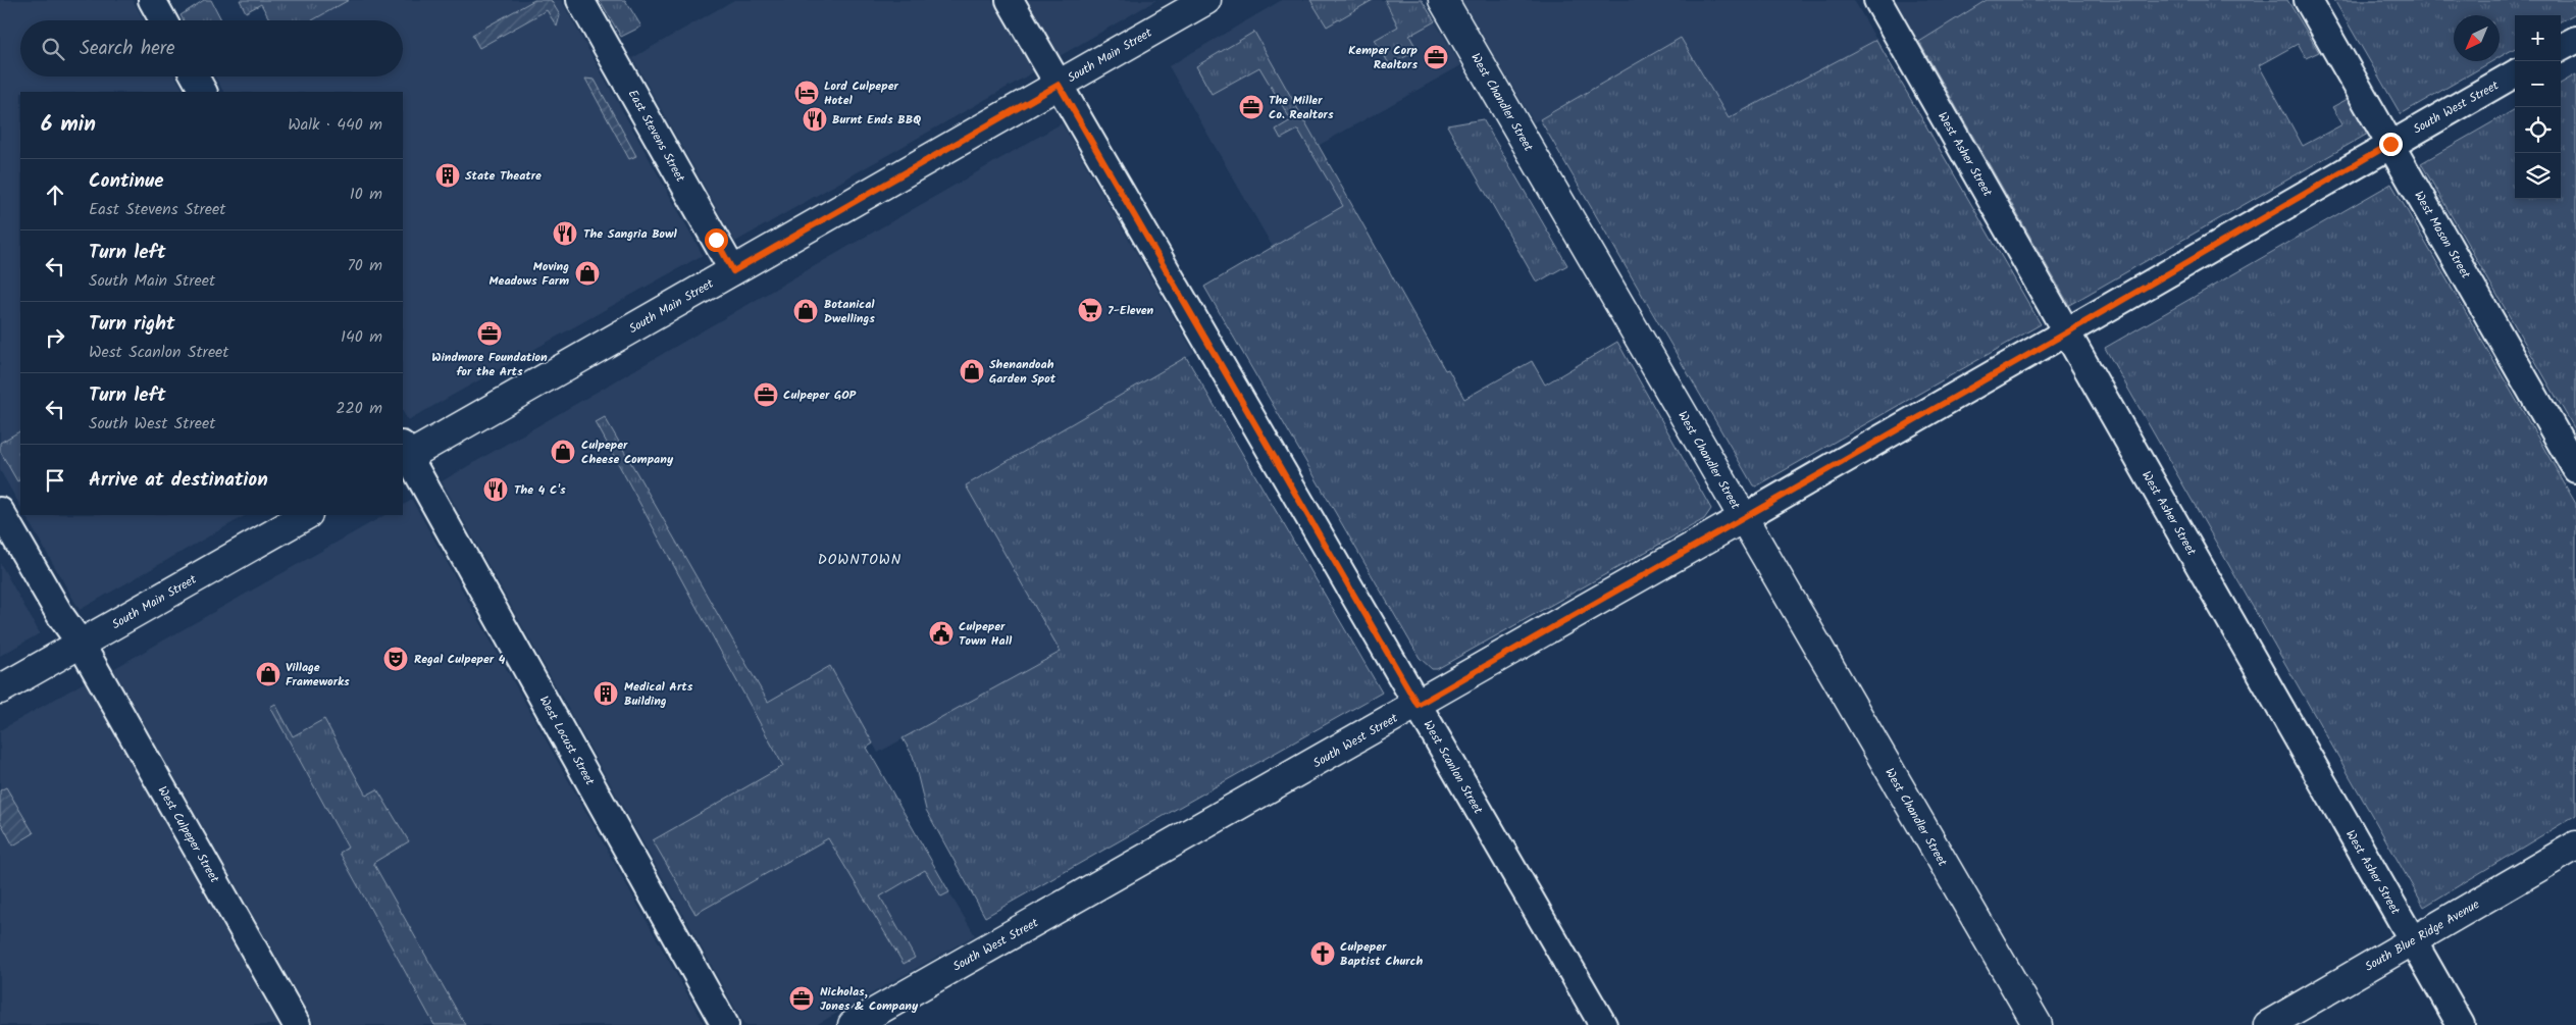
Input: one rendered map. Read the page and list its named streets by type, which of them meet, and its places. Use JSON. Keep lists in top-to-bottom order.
{
  "streets": {
    "street": [
      "South Main Street",
      "West Chandler Street",
      "South West Street",
      "East Stevens Street",
      "West Asher Street",
      "West Mason Street",
      "West Locust Street",
      "West Scanlon Street",
      "West Culpeper Street",
      "South Blue Ridge Avenue"
    ]
  },
  "crossings": [
    ["South Main Street", "East Stevens Street"],
    ["South Main Street", "West Locust Street"],
    ["South Main Street", "West Scanlon Street"],
    ["South Main Street", "West Culpeper Street"],
    ["West Chandler Street", "South West Street"],
    ["South West Street", "West Asher Street"],
    ["South West Street", "West Mason Street"],
    ["South West Street", "West Scanlon Street"],
    ["West Asher Street", "South Blue Ridge Avenue"]
  ],
  "districts": ["DOWNTOWN"],
  "places": {
    "office": [
      "Kemper Corp Realtors",
      "The Miller Co. Realtors",
      "Windmore Foundation for the Arts",
      "Culpeper GOP",
      "Nicholas, Jones & Company"
    ],
    "hotel": ["Lord Culpeper Hotel"],
    "restaurant": ["Burnt Ends BBQ", "The Sangria Bowl", "The 4 C's"],
    "building": ["State Theatre", "Medical Arts Building"],
    "shop": [
      "Moving Meadows Farm",
      "Botanical Dwellings",
      "Shenandoah Garden Spot",
      "Culpeper Cheese Company",
      "Village Frameworks"
    ],
    "supermarket": ["7-Eleven"],
    "public building": ["Culpeper Town Hall"],
    "theatre": ["Regal Culpeper 4"],
    "church": ["Culpeper Baptist Church"]
  },
  "north": "bottom left",
  "page": {
    "map_buttons": ["+", "−"],
    "search": "Search here",
    "heading": ["6 min", "Walk · 440 m"],
    "list": [
      ["Continue", "East Stevens Street", "10 m"],
      ["Turn left", "South Main Street", "70 m"],
      ["Turn right", "West Scanlon Street", "140 m"],
      ["Turn left", "South West Street", "220 m"],
      "Arrive at destination"
    ]
  }
}
